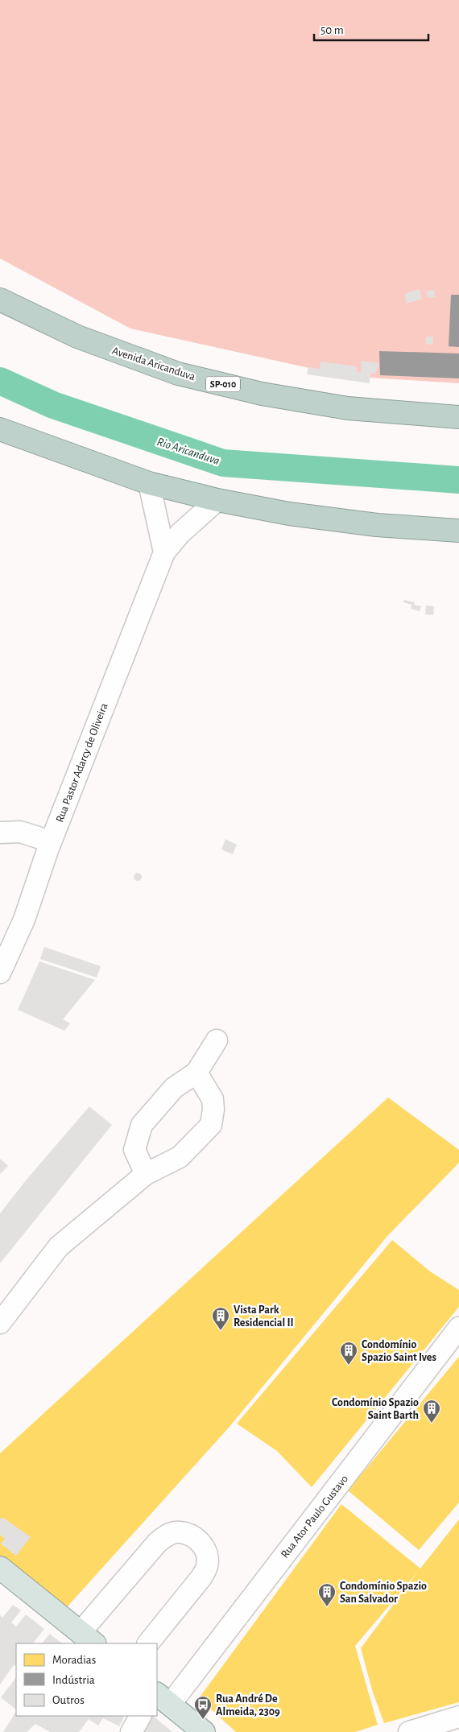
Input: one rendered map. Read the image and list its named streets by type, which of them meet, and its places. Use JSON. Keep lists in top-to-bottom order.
{
  "streets": {
    "highway": ["Avenida Aricanduva", "SP-010"],
    "street": ["Rua Pastor Adarcy de Oliveira", "Rua Ator Paulo Gustavo"]
  },
  "water": ["Rio Aricanduva"],
  "places": {
    "building": [
      "Vista Park Residencial II",
      "Condomínio Spazio Saint Ives",
      "Condomínio Spazio Saint Barth",
      "Condomínio Spazio San Salvador"
    ],
    "bus stop": ["Rua André De Almeida, 2309"]
  },
  "legend": ["Moradias", "Indústria", "Outros"],
  "scale_bar": "50 m"
}
